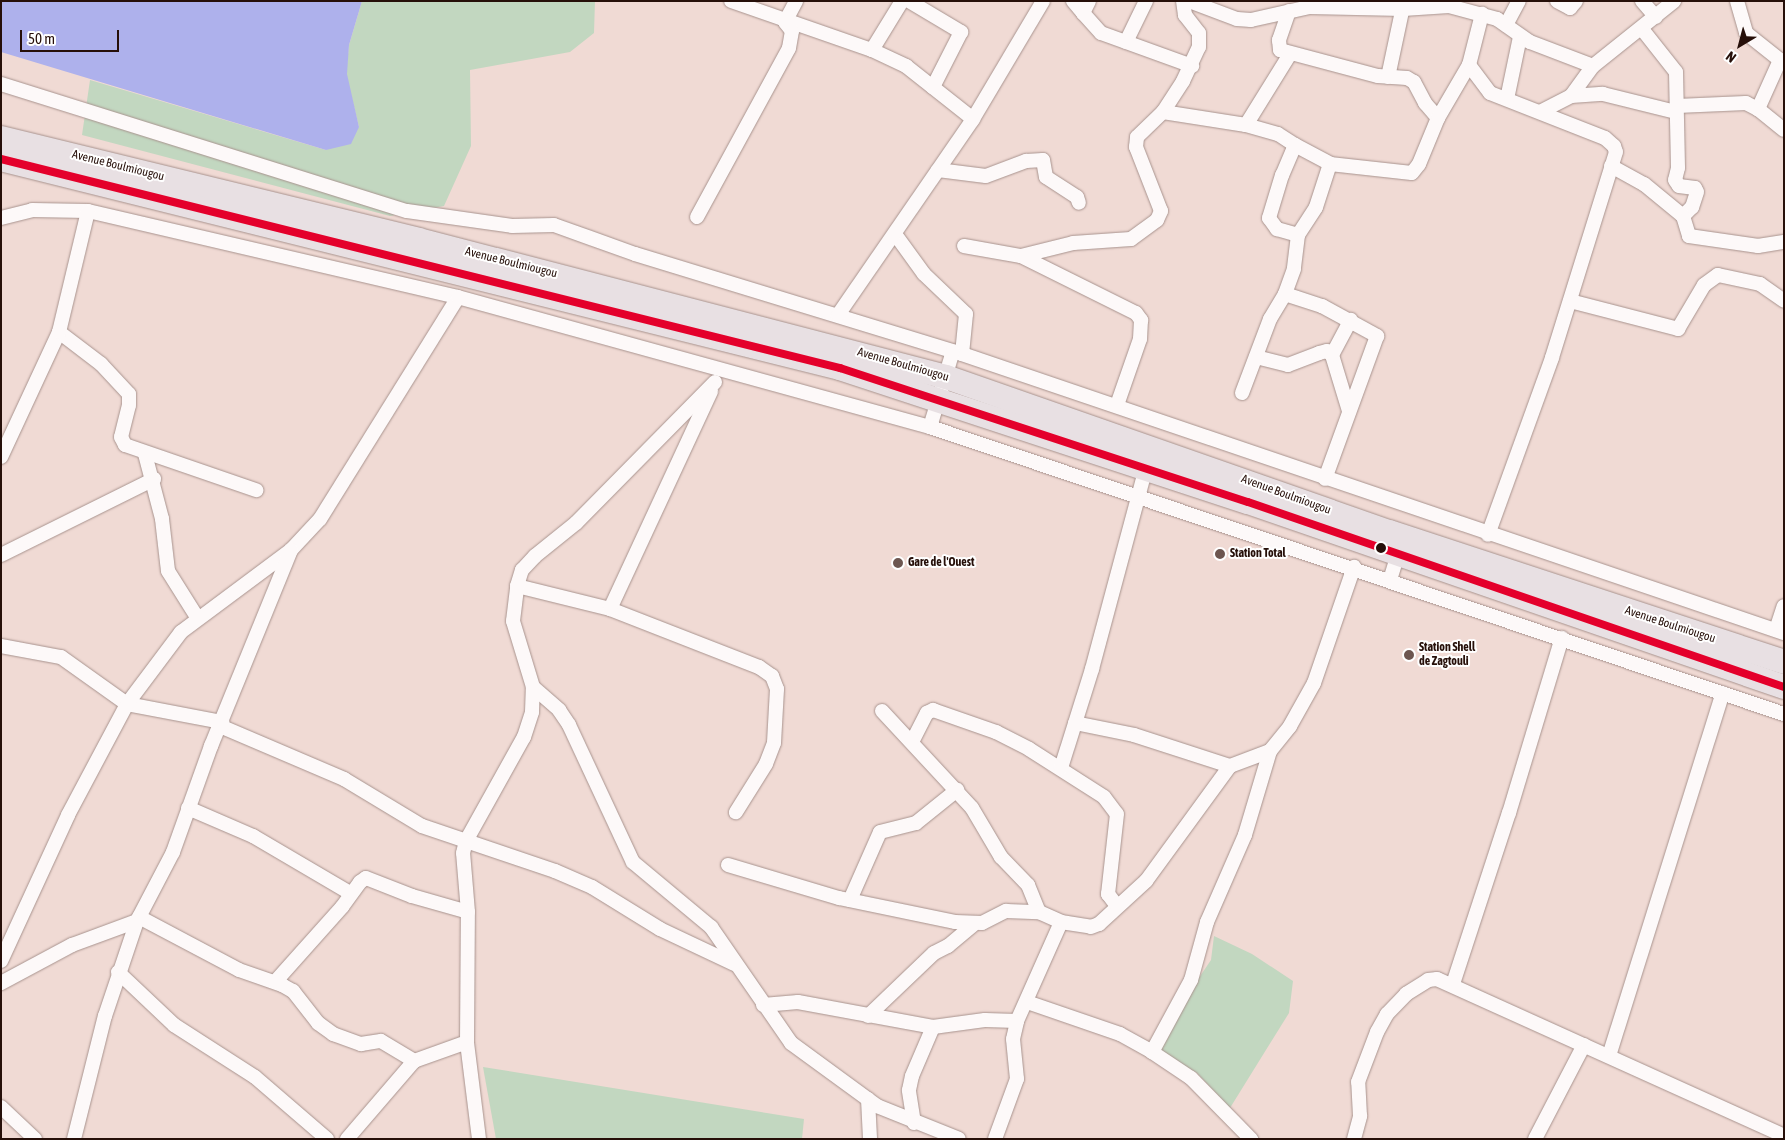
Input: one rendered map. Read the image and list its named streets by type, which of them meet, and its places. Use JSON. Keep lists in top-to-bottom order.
{
  "streets": {
    "highway": ["Avenue Boulmiougou"]
  },
  "places": ["Station Total", "Gare de l'Ouest", "Station Shell de Zagtouli"],
  "scale_bar": "50 m",
  "north": "bottom left"
}
